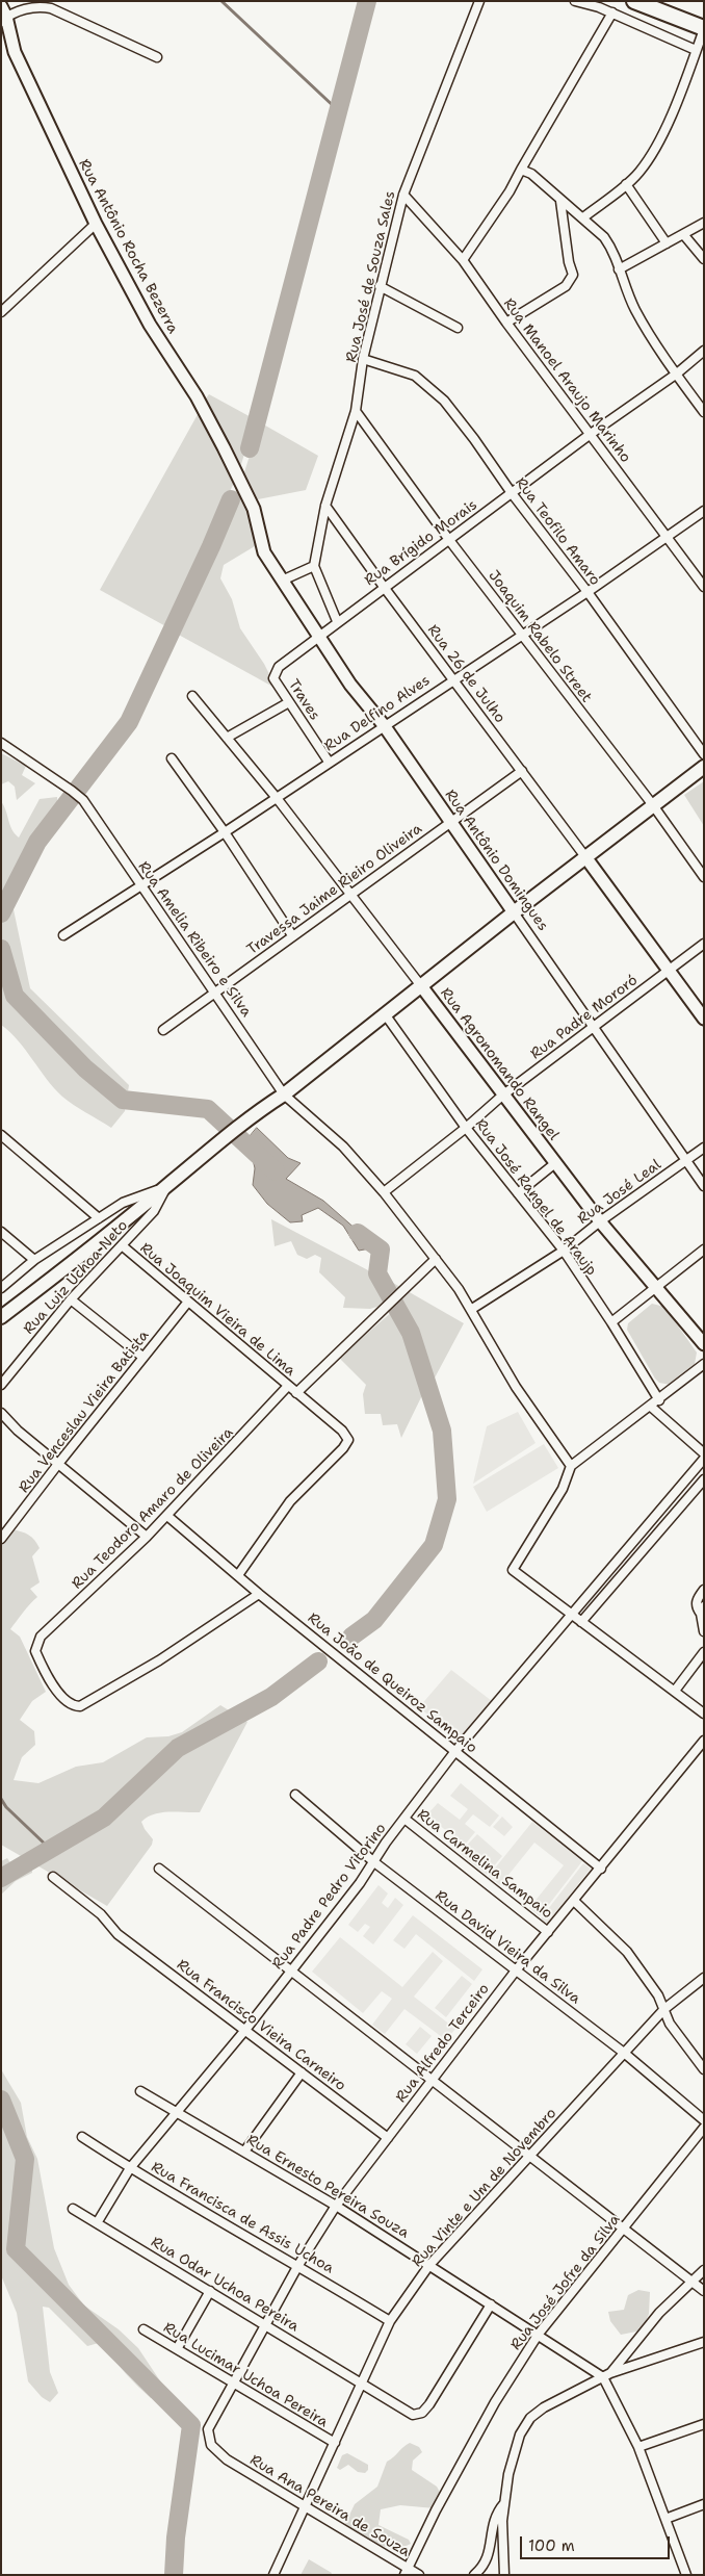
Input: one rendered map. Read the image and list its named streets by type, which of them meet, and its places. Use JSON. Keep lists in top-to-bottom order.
{
  "streets": {
    "street": [
      "Rua Antônio Rocha Bezerra",
      "Rua José de Souza Sales",
      "Rua Manoel Araujo Marinho",
      "Rua Teofilo Amaro",
      "Rua Brígido Morais",
      "Joaquim Rabelo Street",
      "Rua 26 de Julho",
      "Traves",
      "Rua Delfino Alves",
      "Rua Antônio Domingues",
      "Travessa Jaime Rieiro Oliveira",
      "Rua Amelia Ribeiro e Silva",
      "Rua Padre Mororó",
      "Rua Agronomando Rangel",
      "Rua José Leal",
      "Rua José Rangel de Araujp",
      "Rua Luiz Uchoa Neto",
      "Rua Joaquim Vieira de Lima",
      "Rua Venceslau Vieira Batista",
      "Rua Teodoro Amaro de Oliveira",
      "Rua João de Queiroz Sampaio",
      "Rua Carmelina Sampaio",
      "Rua Padre Pedro Vitorino",
      "Rua David Vieira da Silva",
      "Rua Francisco Vieira Carneiro",
      "Rua Alfredo Terceiro",
      "Rua Ernesto Pereira Souza",
      "Rua Vinte e Um de Novembro",
      "Rua Francisca de Assis Uchoa",
      "Rua José Jofre da Silva",
      "Rua Odar Uchoa Pereira",
      "Rua Lucimar Uchoa Pereira",
      "Rua Ana Pereira de Souza"
    ]
  },
  "crossings": [
    ["Rua Antônio Rocha Bezerra", "Rua Antônio Domingues"],
    ["Rua José de Souza Sales", "Rua Manoel Araujo Marinho"],
    ["Rua José de Souza Sales", "Rua Teofilo Amaro"],
    ["Rua José de Souza Sales", "Joaquim Rabelo Street"],
    ["Rua José de Souza Sales", "Rua 26 de Julho"],
    ["Rua Manoel Araujo Marinho", "Rua Brígido Morais"],
    ["Rua Manoel Araujo Marinho", "Rua Delfino Alves"],
    ["Rua Teofilo Amaro", "Rua Brígido Morais"],
    ["Rua Teofilo Amaro", "Rua Delfino Alves"],
    ["Rua Brígido Morais", "Joaquim Rabelo Street"],
    ["Rua Brígido Morais", "Rua 26 de Julho"],
    ["Rua Brígido Morais", "Traves"],
    ["Rua Brígido Morais", "Rua Antônio Domingues"],
    ["Joaquim Rabelo Street", "Rua Delfino Alves"],
    ["Rua 26 de Julho", "Rua Delfino Alves"],
    ["Rua 26 de Julho", "Travessa Jaime Rieiro Oliveira"],
    ["Traves", "Rua Delfino Alves"],
    ["Rua Delfino Alves", "Rua Antônio Domingues"],
    ["Rua Delfino Alves", "Rua Amelia Ribeiro e Silva"],
    ["Rua Delfino Alves", "Rua Agronomando Rangel"],
    ["Rua Antônio Domingues", "Travessa Jaime Rieiro Oliveira"],
    ["Rua Antônio Domingues", "Rua Padre Mororó"],
    ["Rua Antônio Domingues", "Rua José Leal"],
    ["Travessa Jaime Rieiro Oliveira", "Rua Amelia Ribeiro e Silva"],
    ["Travessa Jaime Rieiro Oliveira", "Rua Agronomando Rangel"],
    ["Rua Amelia Ribeiro e Silva", "Rua Padre Mororó"],
    ["Rua Amelia Ribeiro e Silva", "Rua José Leal"],
    ["Rua Padre Mororó", "Rua Agronomando Rangel"],
    ["Rua Padre Mororó", "Rua José Rangel de Araujp"],
    ["Rua Agronomando Rangel", "Rua José Leal"],
    ["Rua José Leal", "Rua José Rangel de Araujp"],
    ["Rua Luiz Uchoa Neto", "Rua Joaquim Vieira de Lima"],
    ["Rua Joaquim Vieira de Lima", "Rua Venceslau Vieira Batista"],
    ["Rua Joaquim Vieira de Lima", "Rua Teodoro Amaro de Oliveira"],
    ["Rua Joaquim Vieira de Lima", "Rua João de Queiroz Sampaio"],
    ["Rua Teodoro Amaro de Oliveira", "Rua João de Queiroz Sampaio"],
    ["Rua João de Queiroz Sampaio", "Rua Padre Pedro Vitorino"],
    ["Rua João de Queiroz Sampaio", "Rua Alfredo Terceiro"],
    ["Rua Carmelina Sampaio", "Rua Padre Pedro Vitorino"],
    ["Rua Carmelina Sampaio", "Rua Alfredo Terceiro"],
    ["Rua Carmelina Sampaio", "Rua Vinte e Um de Novembro"],
    ["Rua Padre Pedro Vitorino", "Rua David Vieira da Silva"],
    ["Rua Padre Pedro Vitorino", "Rua Francisco Vieira Carneiro"],
    ["Rua Padre Pedro Vitorino", "Rua Ernesto Pereira Souza"],
    ["Rua Padre Pedro Vitorino", "Rua Francisca de Assis Uchoa"],
    ["Rua Padre Pedro Vitorino", "Rua Odar Uchoa Pereira"],
    ["Rua David Vieira da Silva", "Rua Alfredo Terceiro"],
    ["Rua David Vieira da Silva", "Rua Vinte e Um de Novembro"],
    ["Rua Francisco Vieira Carneiro", "Rua Alfredo Terceiro"],
    ["Rua Alfredo Terceiro", "Rua Ernesto Pereira Souza"],
    ["Rua Alfredo Terceiro", "Rua Francisca de Assis Uchoa"],
    ["Rua Alfredo Terceiro", "Rua Odar Uchoa Pereira"],
    ["Rua Alfredo Terceiro", "Rua Lucimar Uchoa Pereira"],
    ["Rua Alfredo Terceiro", "Rua Ana Pereira de Souza"],
    ["Rua Ernesto Pereira Souza", "Rua Vinte e Um de Novembro"],
    ["Rua Ernesto Pereira Souza", "Rua José Jofre da Silva"],
    ["Rua Ernesto Pereira Souza", "Rua Odar Uchoa Pereira"],
    ["Rua Vinte e Um de Novembro", "Rua Francisca de Assis Uchoa"],
    ["Rua Vinte e Um de Novembro", "Rua Odar Uchoa Pereira"],
    ["Rua Vinte e Um de Novembro", "Rua Lucimar Uchoa Pereira"],
    ["Rua Vinte e Um de Novembro", "Rua Ana Pereira de Souza"],
    ["Rua José Jofre da Silva", "Rua Ana Pereira de Souza"],
    ["Rua Lucimar Uchoa Pereira", "Rua Ana Pereira de Souza"]
  ],
  "scale_bar": "100 m"
}
